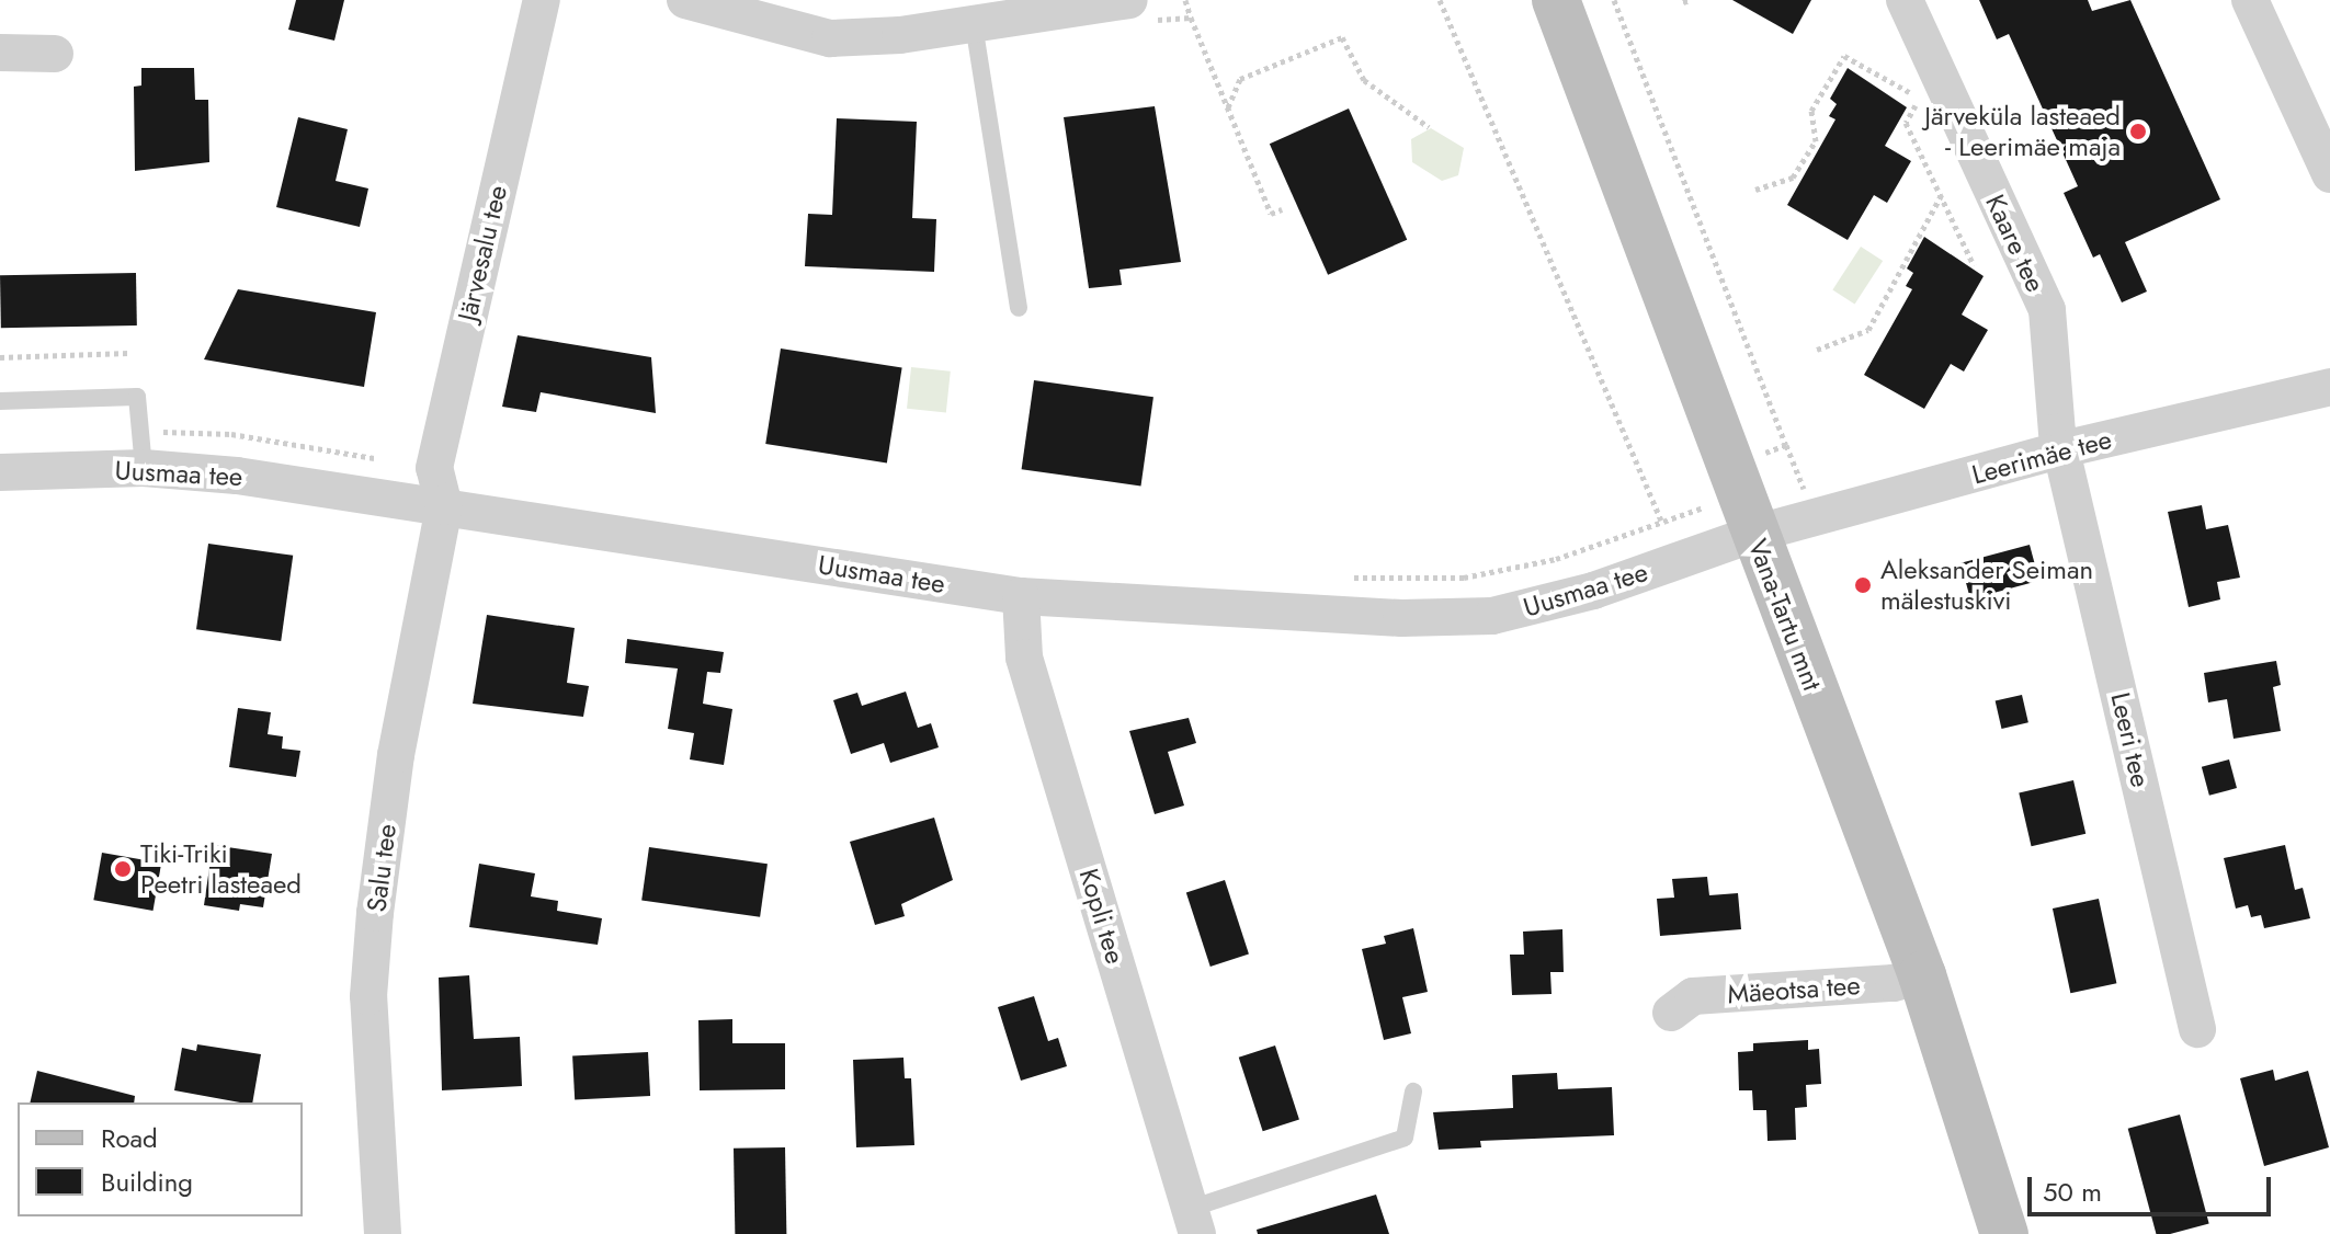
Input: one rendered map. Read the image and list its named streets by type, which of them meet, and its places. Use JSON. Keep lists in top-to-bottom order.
{
  "streets": {
    "street": [
      "Kaare tee",
      "Järvesalu tee",
      "Leerimäe tee",
      "Uusmaa tee",
      "Vana-Tartu mnt",
      "Leeri tee",
      "Salu tee",
      "Kopli tee",
      "Mäeotsa tee"
    ]
  },
  "crossings": [
    ["Kaare tee", "Leerimäe tee"],
    ["Kaare tee", "Leeri tee"],
    ["Järvesalu tee", "Uusmaa tee"],
    ["Järvesalu tee", "Salu tee"],
    ["Leerimäe tee", "Uusmaa tee"],
    ["Leerimäe tee", "Vana-Tartu mnt"],
    ["Leerimäe tee", "Leeri tee"],
    ["Uusmaa tee", "Vana-Tartu mnt"],
    ["Uusmaa tee", "Salu tee"],
    ["Uusmaa tee", "Kopli tee"],
    ["Vana-Tartu mnt", "Mäeotsa tee"]
  ],
  "places": ["Järveküla lasteaed - Leerimäe maja", "Aleksander Seiman mälestuskivi", "Tiki-Triki Peetri lasteaed"],
  "legend": ["Road", "Building"],
  "scale_bar": "50 m"
}
